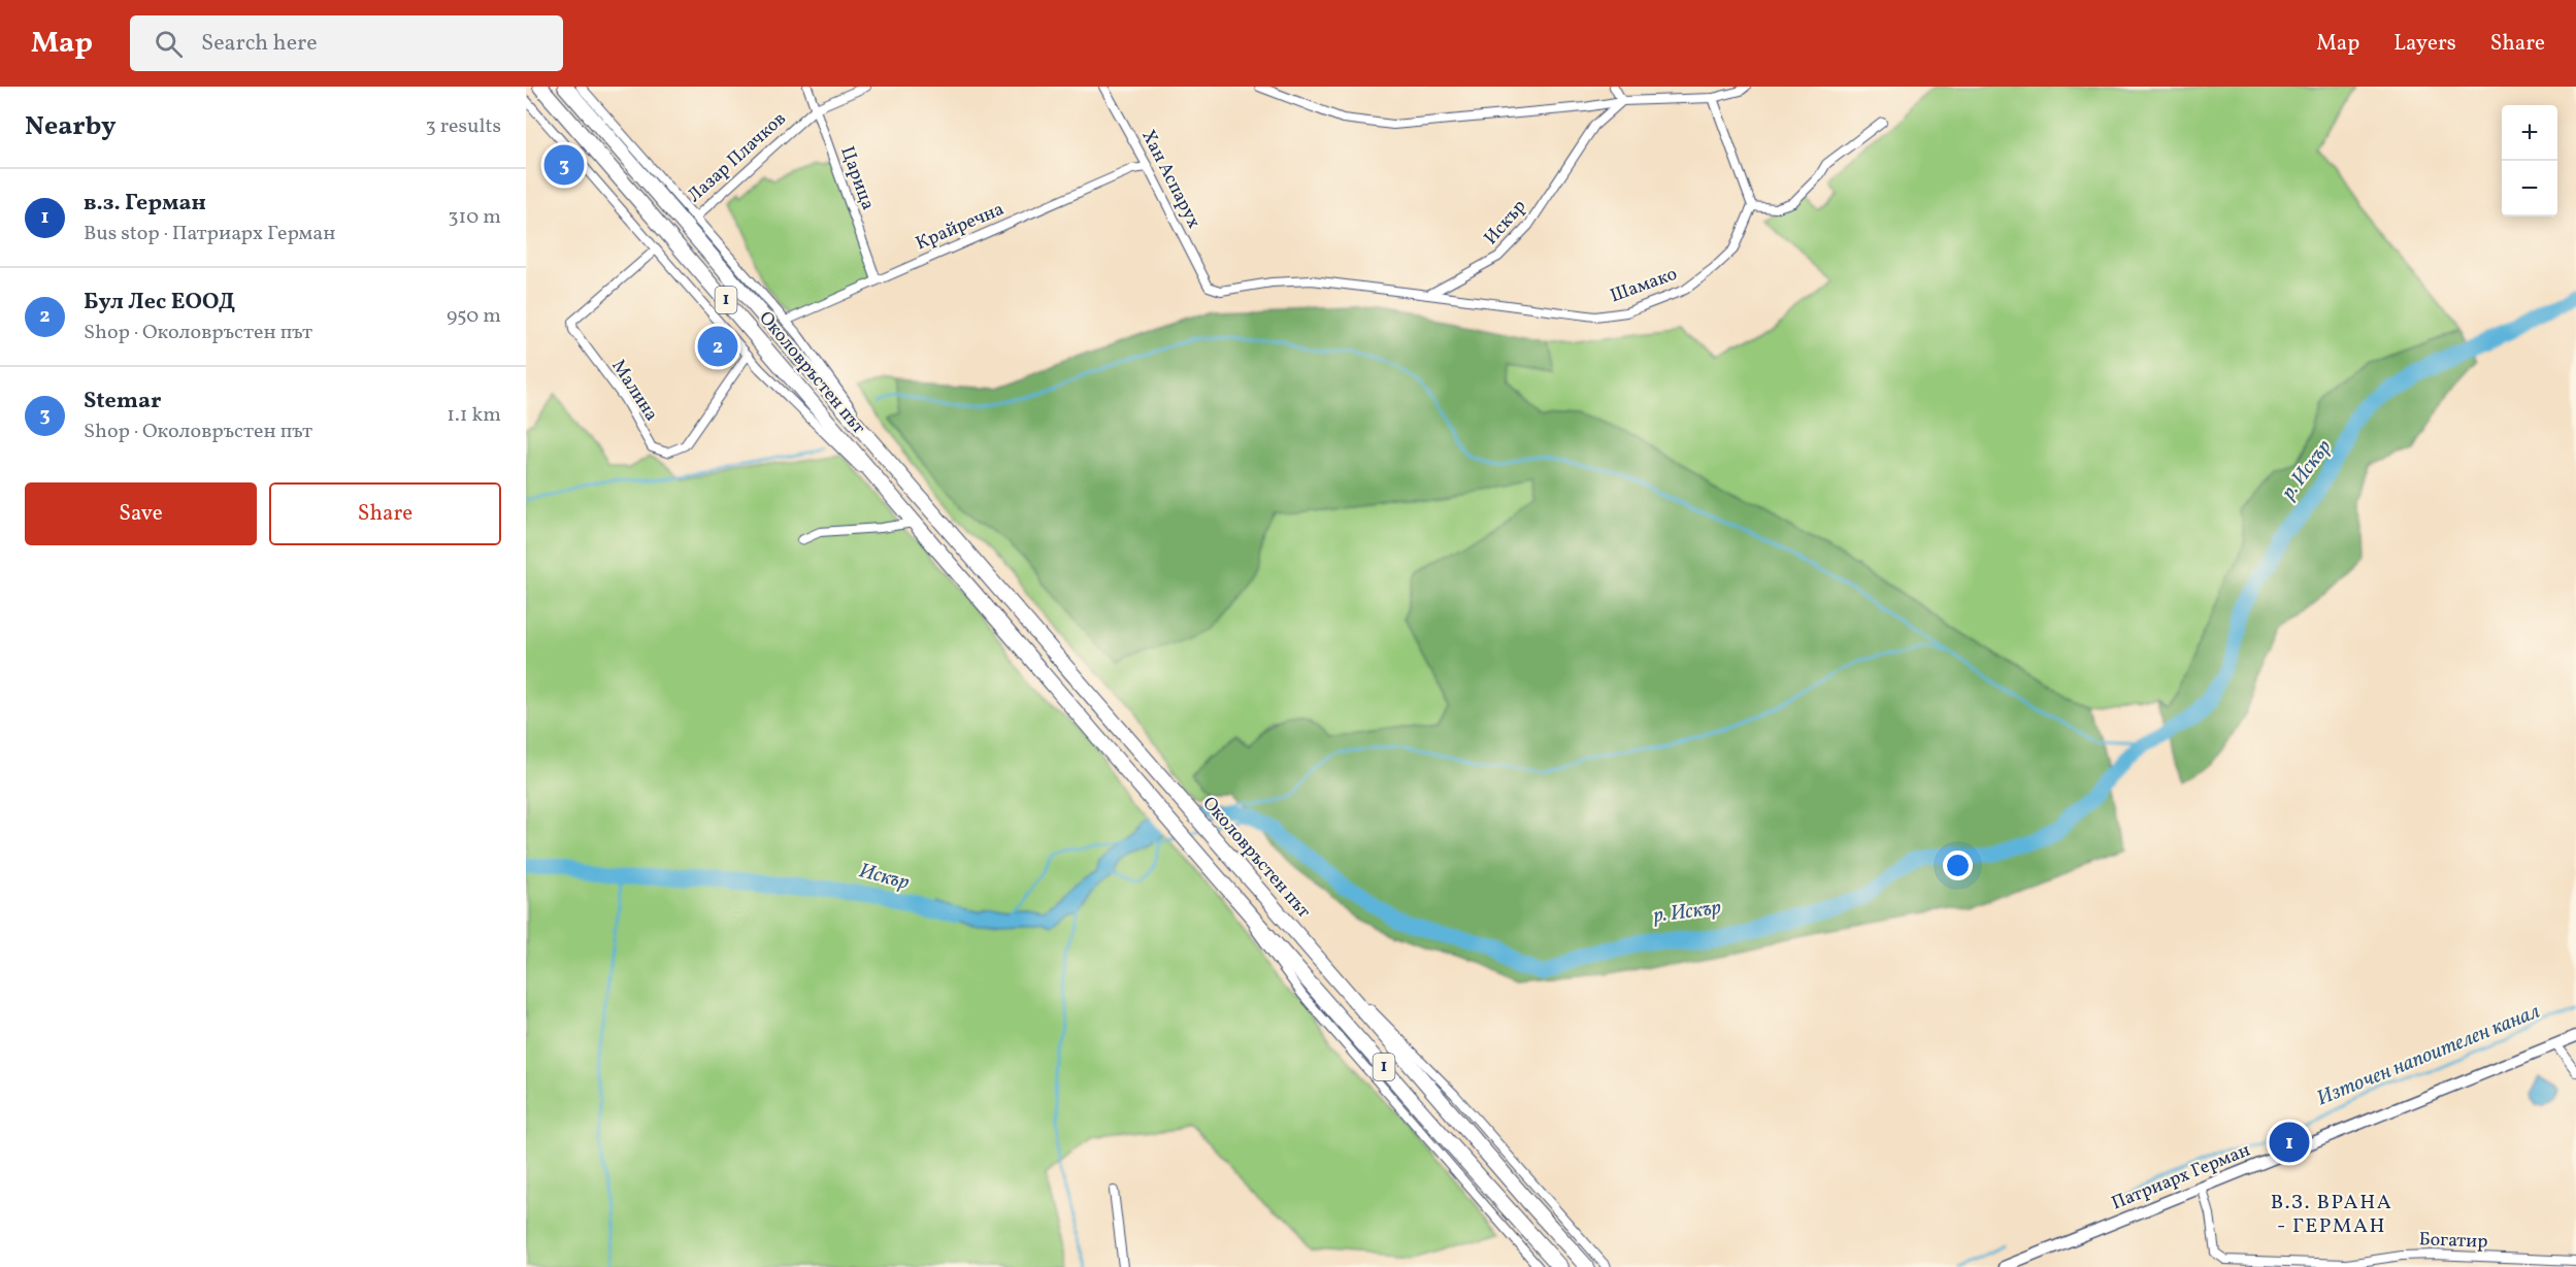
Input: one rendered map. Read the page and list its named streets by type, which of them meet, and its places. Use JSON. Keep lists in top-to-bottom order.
{
  "streets": {
    "highway": ["1", "Околовръстен път"],
    "street": [
      "Лазар Плачков",
      "Царица",
      "Хан Аспарух",
      "Искър",
      "Крайречна",
      "Шамако",
      "Малина",
      "Патриарх Герман",
      "Богатир"
    ]
  },
  "crossings": [
    ["Лазар Плачков", "Царица"],
    ["Лазар Плачков", "Околовръстен път"],
    ["Царица", "Крайречна"],
    ["Хан Аспарух", "Искър"],
    ["Хан Аспарух", "Крайречна"],
    ["Хан Аспарух", "Шамако"],
    ["Искър", "Шамако"],
    ["Крайречна", "Околовръстен път"],
    ["Околовръстен път", "Малина"],
    ["Патриарх Герман", "Богатир"]
  ],
  "districts": ["В.З. ВРАНА - ГЕРМАН"],
  "water": ["р. Искър", "Искър", "Източен напоителен канал"],
  "page": {
    "header": "Map",
    "search": "Search here",
    "nav": ["Map", "Layers", "Share"],
    "heading": ["Nearby", "3 results"],
    "map_buttons": ["+", "−"],
    "pins": ["3", "2", "1"],
    "list": [
      {
        "mark": "1",
        "name": "в.з. Герман",
        "note": "Bus stop · Патриарх Герман",
        "value": "310 m"
      },
      {
        "mark": "2",
        "name": "Бул Лес ЕООД",
        "note": "Shop · Околовръстен път",
        "value": "950 m"
      },
      {
        "mark": "3",
        "name": "Stemar",
        "note": "Shop · Околовръстен път",
        "value": "1.1 km"
      }
    ],
    "buttons": ["Save", "Share"]
  }
}
